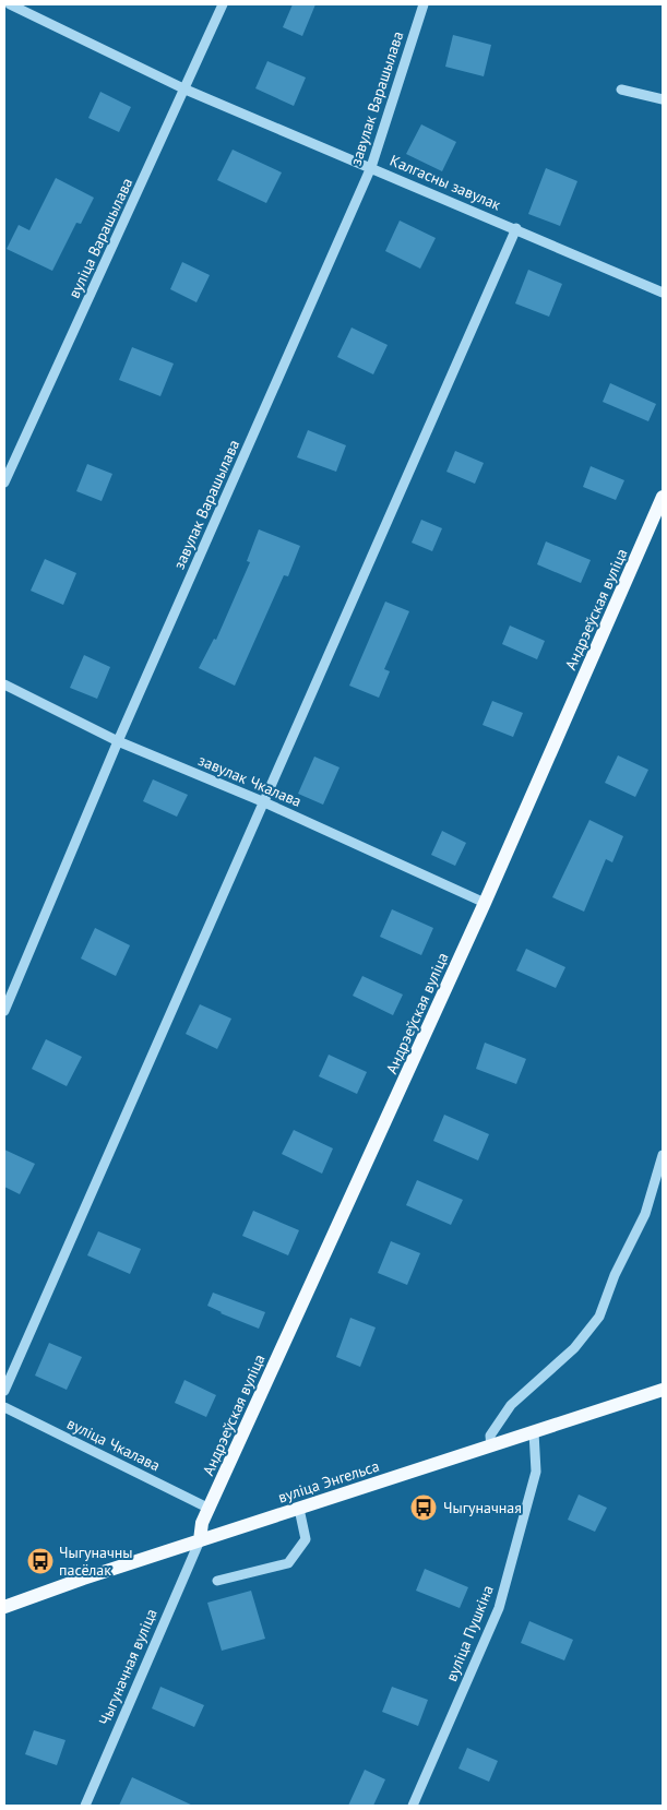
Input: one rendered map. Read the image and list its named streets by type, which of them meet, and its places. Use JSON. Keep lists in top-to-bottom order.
{
  "streets": {
    "main road": ["Андрэеўская вуліца", "вуліца Энгельса"],
    "street": [
      "завулак Варашылава",
      "Калгасны завулак",
      "вуліца Варашылава",
      "завулак Чкалава",
      "вуліца Чкалава",
      "вуліца Пушкіна",
      "Чыгуначная вуліца"
    ]
  },
  "crossings": [
    ["завулак Варашылава", "Калгасны завулак"],
    ["завулак Варашылава", "завулак Чкалава"],
    ["Калгасны завулак", "вуліца Варашылава"],
    ["Андрэеўская вуліца", "завулак Чкалава"],
    ["Андрэеўская вуліца", "вуліца Чкалава"],
    ["Андрэеўская вуліца", "вуліца Энгельса"],
    ["Андрэеўская вуліца", "Чыгуначная вуліца"],
    ["вуліца Энгельса", "вуліца Пушкіна"],
    ["вуліца Энгельса", "Чыгуначная вуліца"]
  ],
  "places": {
    "bus stop": ["Чыгуначная", "Чыгуначны пасёлак"]
  }
}
